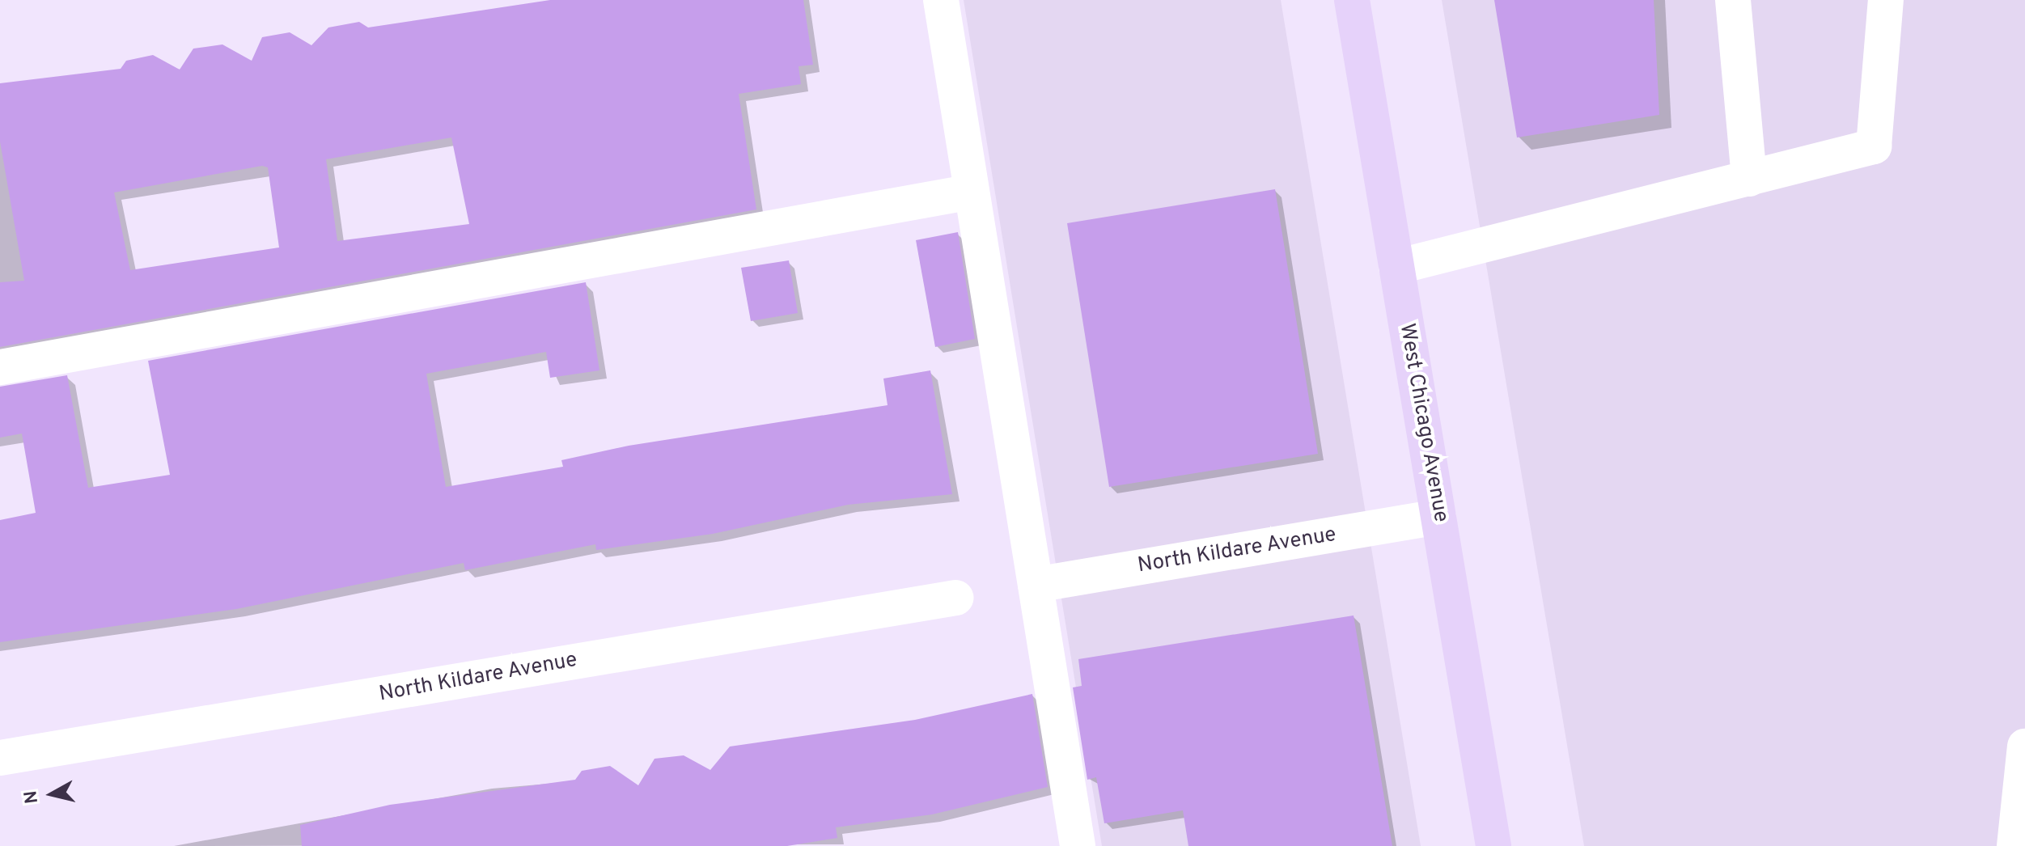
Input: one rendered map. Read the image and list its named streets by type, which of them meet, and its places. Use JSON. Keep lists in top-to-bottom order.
{
  "streets": {
    "main road": ["West Chicago Avenue"],
    "street": ["North Kildare Avenue"]
  },
  "crossings": [
    ["West Chicago Avenue", "North Kildare Avenue"]
  ],
  "north": "left"
}
